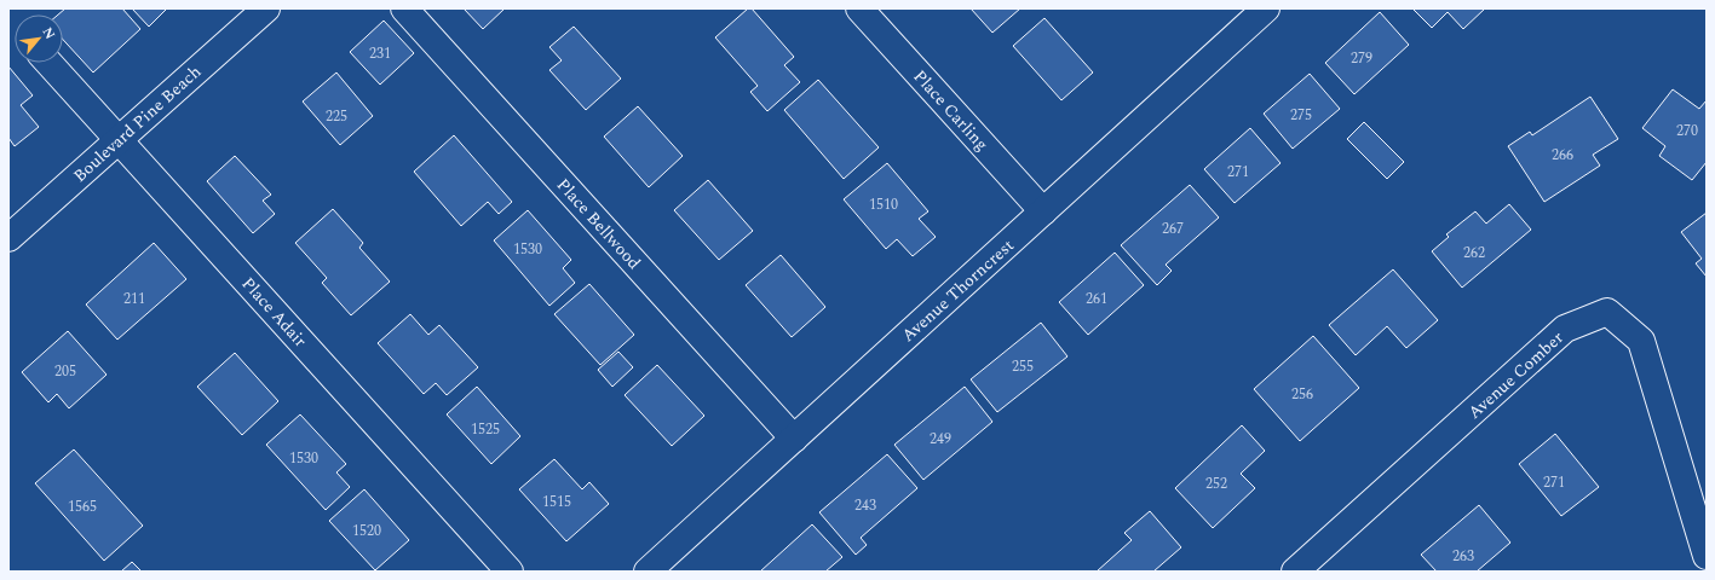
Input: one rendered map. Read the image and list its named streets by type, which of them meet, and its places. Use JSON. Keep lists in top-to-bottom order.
{
  "streets": {
    "street": [
      "Place Carling",
      "Boulevard Pine Beach",
      "Place Bellwood",
      "Avenue Thorncrest",
      "Place Adair",
      "Avenue Comber"
    ]
  },
  "crossings": [
    ["Place Carling", "Avenue Thorncrest"],
    ["Boulevard Pine Beach", "Place Adair"],
    ["Place Bellwood", "Avenue Thorncrest"]
  ],
  "house_numbers": [
    "231",
    "279",
    "275",
    "225",
    "270",
    "266",
    "271",
    "1510",
    "267",
    "1530",
    "262",
    "211",
    "261",
    "255",
    "205",
    "256",
    "1525",
    "249",
    "1530",
    "271",
    "252",
    "1515",
    "243",
    "1565",
    "1520",
    "263"
  ],
  "north": "top right"
}
